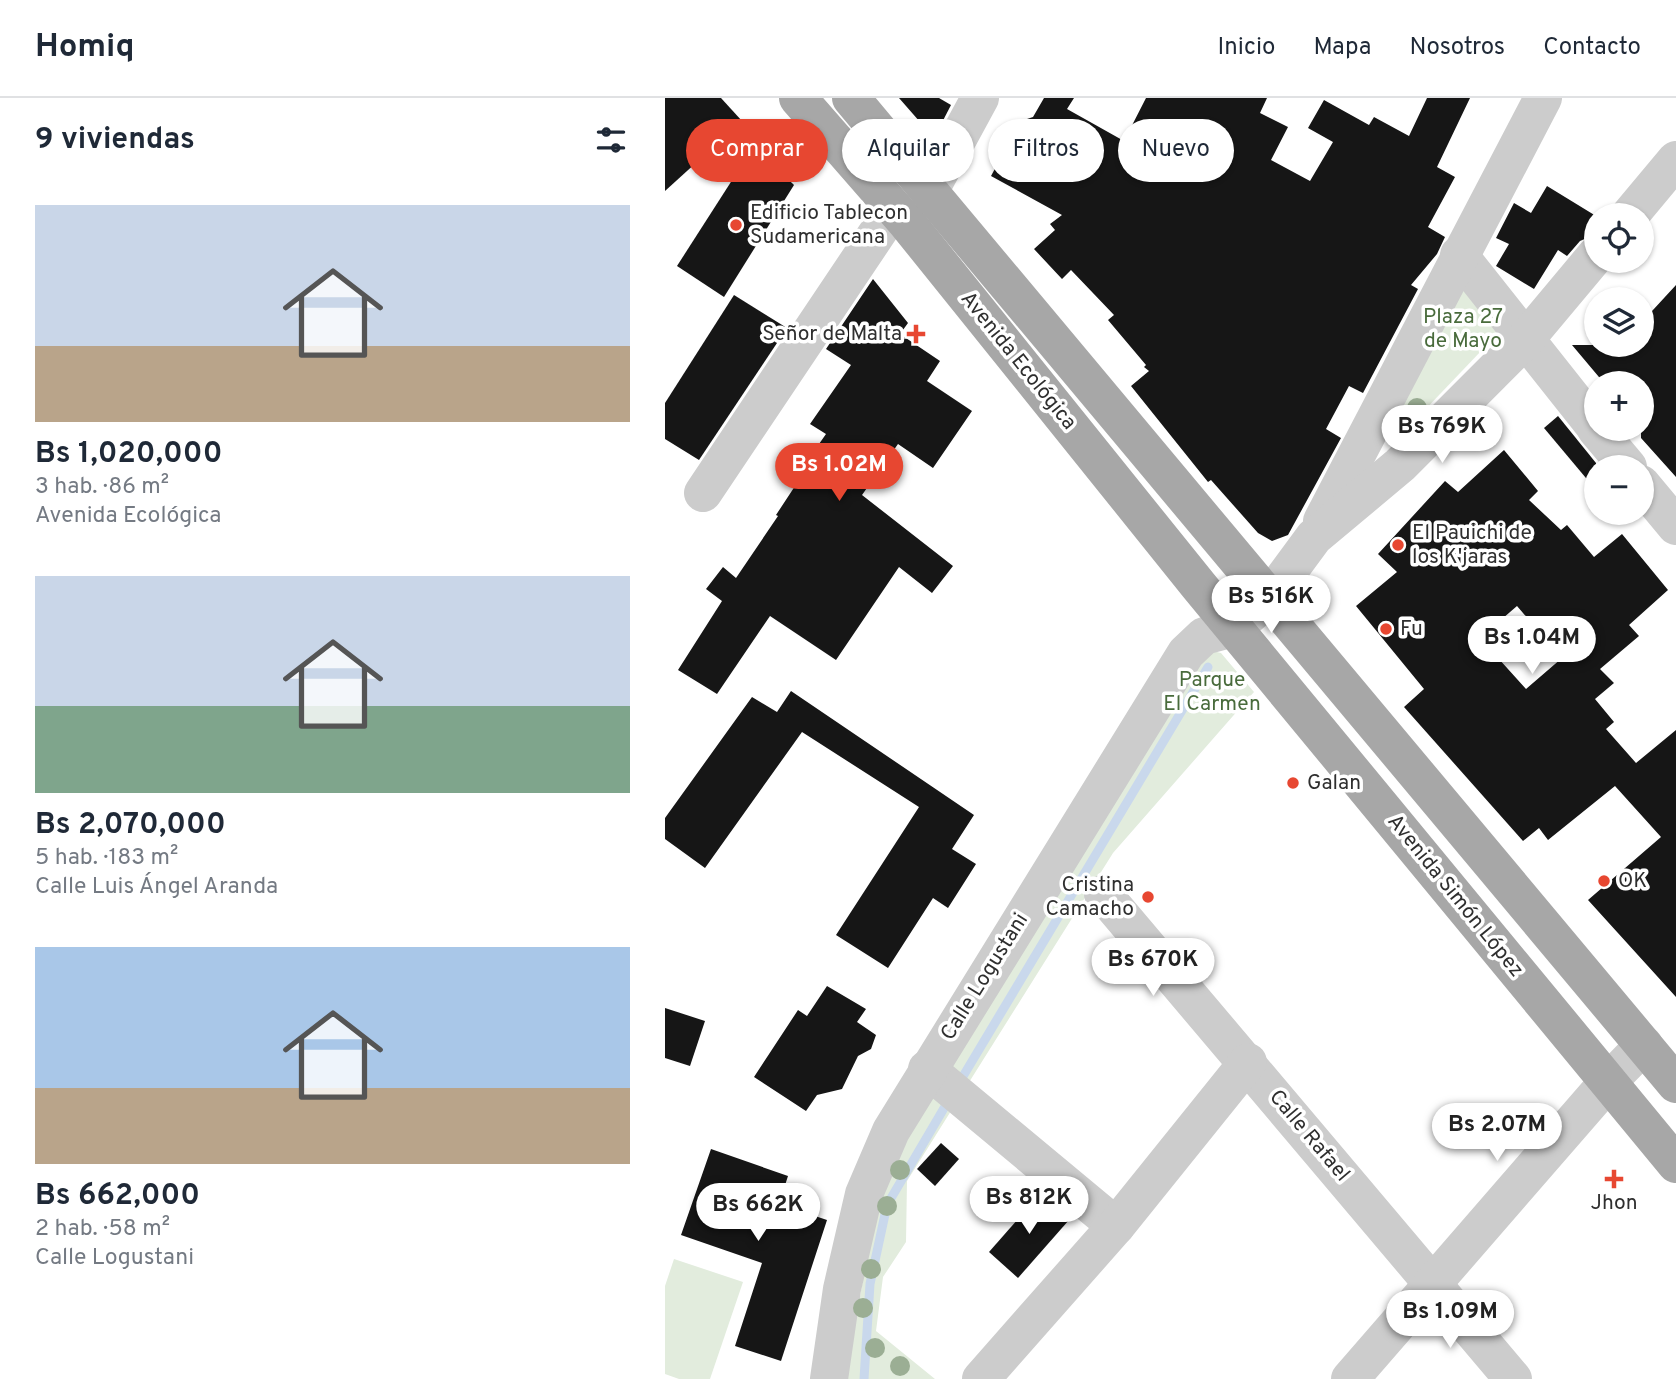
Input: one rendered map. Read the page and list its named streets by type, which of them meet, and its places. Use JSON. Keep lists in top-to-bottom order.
{
  "streets": {
    "main road": ["Avenida Ecológica", "Avenida Simón López"],
    "street": ["Calle Logustani", "Calle Rafael"]
  },
  "crossings": [
    ["Avenida Ecológica", "Avenida Simón López"],
    ["Avenida Ecológica", "Calle Logustani"],
    ["Avenida Simón López", "Calle Logustani"]
  ],
  "parks": ["Plaza 27 de Mayo", "Parque El Carmen"],
  "places": {
    "other": [
      "Edificio Tablecon Sudamericana",
      "El Pauichi de los K'jaras",
      "Fu",
      "Galan",
      "OK",
      "Cristina Camacho"
    ],
    "health": ["Señor de Malta", "Jhon"]
  },
  "page": {
    "header": "Homiq",
    "nav": [
      "Inicio",
      "Mapa",
      "Nosotros",
      "Contacto"
    ],
    "heading": "9 viviendas",
    "chip": [
      "Comprar",
      "Alquilar",
      "Filtros",
      "Nuevo"
    ],
    "list": [
      {
        "name": "Bs 1,020,000",
        "note": "3 hab. · 86 m² · Avenida Ecológica"
      },
      {
        "name": "Bs 2,070,000",
        "note": "5 hab. · 183 m² · Calle Luis Ángel Aranda"
      },
      {
        "name": "Bs 662,000",
        "note": "2 hab. · 58 m² · Calle Logustani"
      }
    ],
    "map_buttons": ["+", "−"],
    "price": [
      "Bs 769K",
      "Bs 1.02M",
      "Bs 516K",
      "Bs 1.04M",
      "Bs 670K",
      "Bs 2.07M",
      "Bs 812K",
      "Bs 662K",
      "Bs 1.09M"
    ]
  }
}
